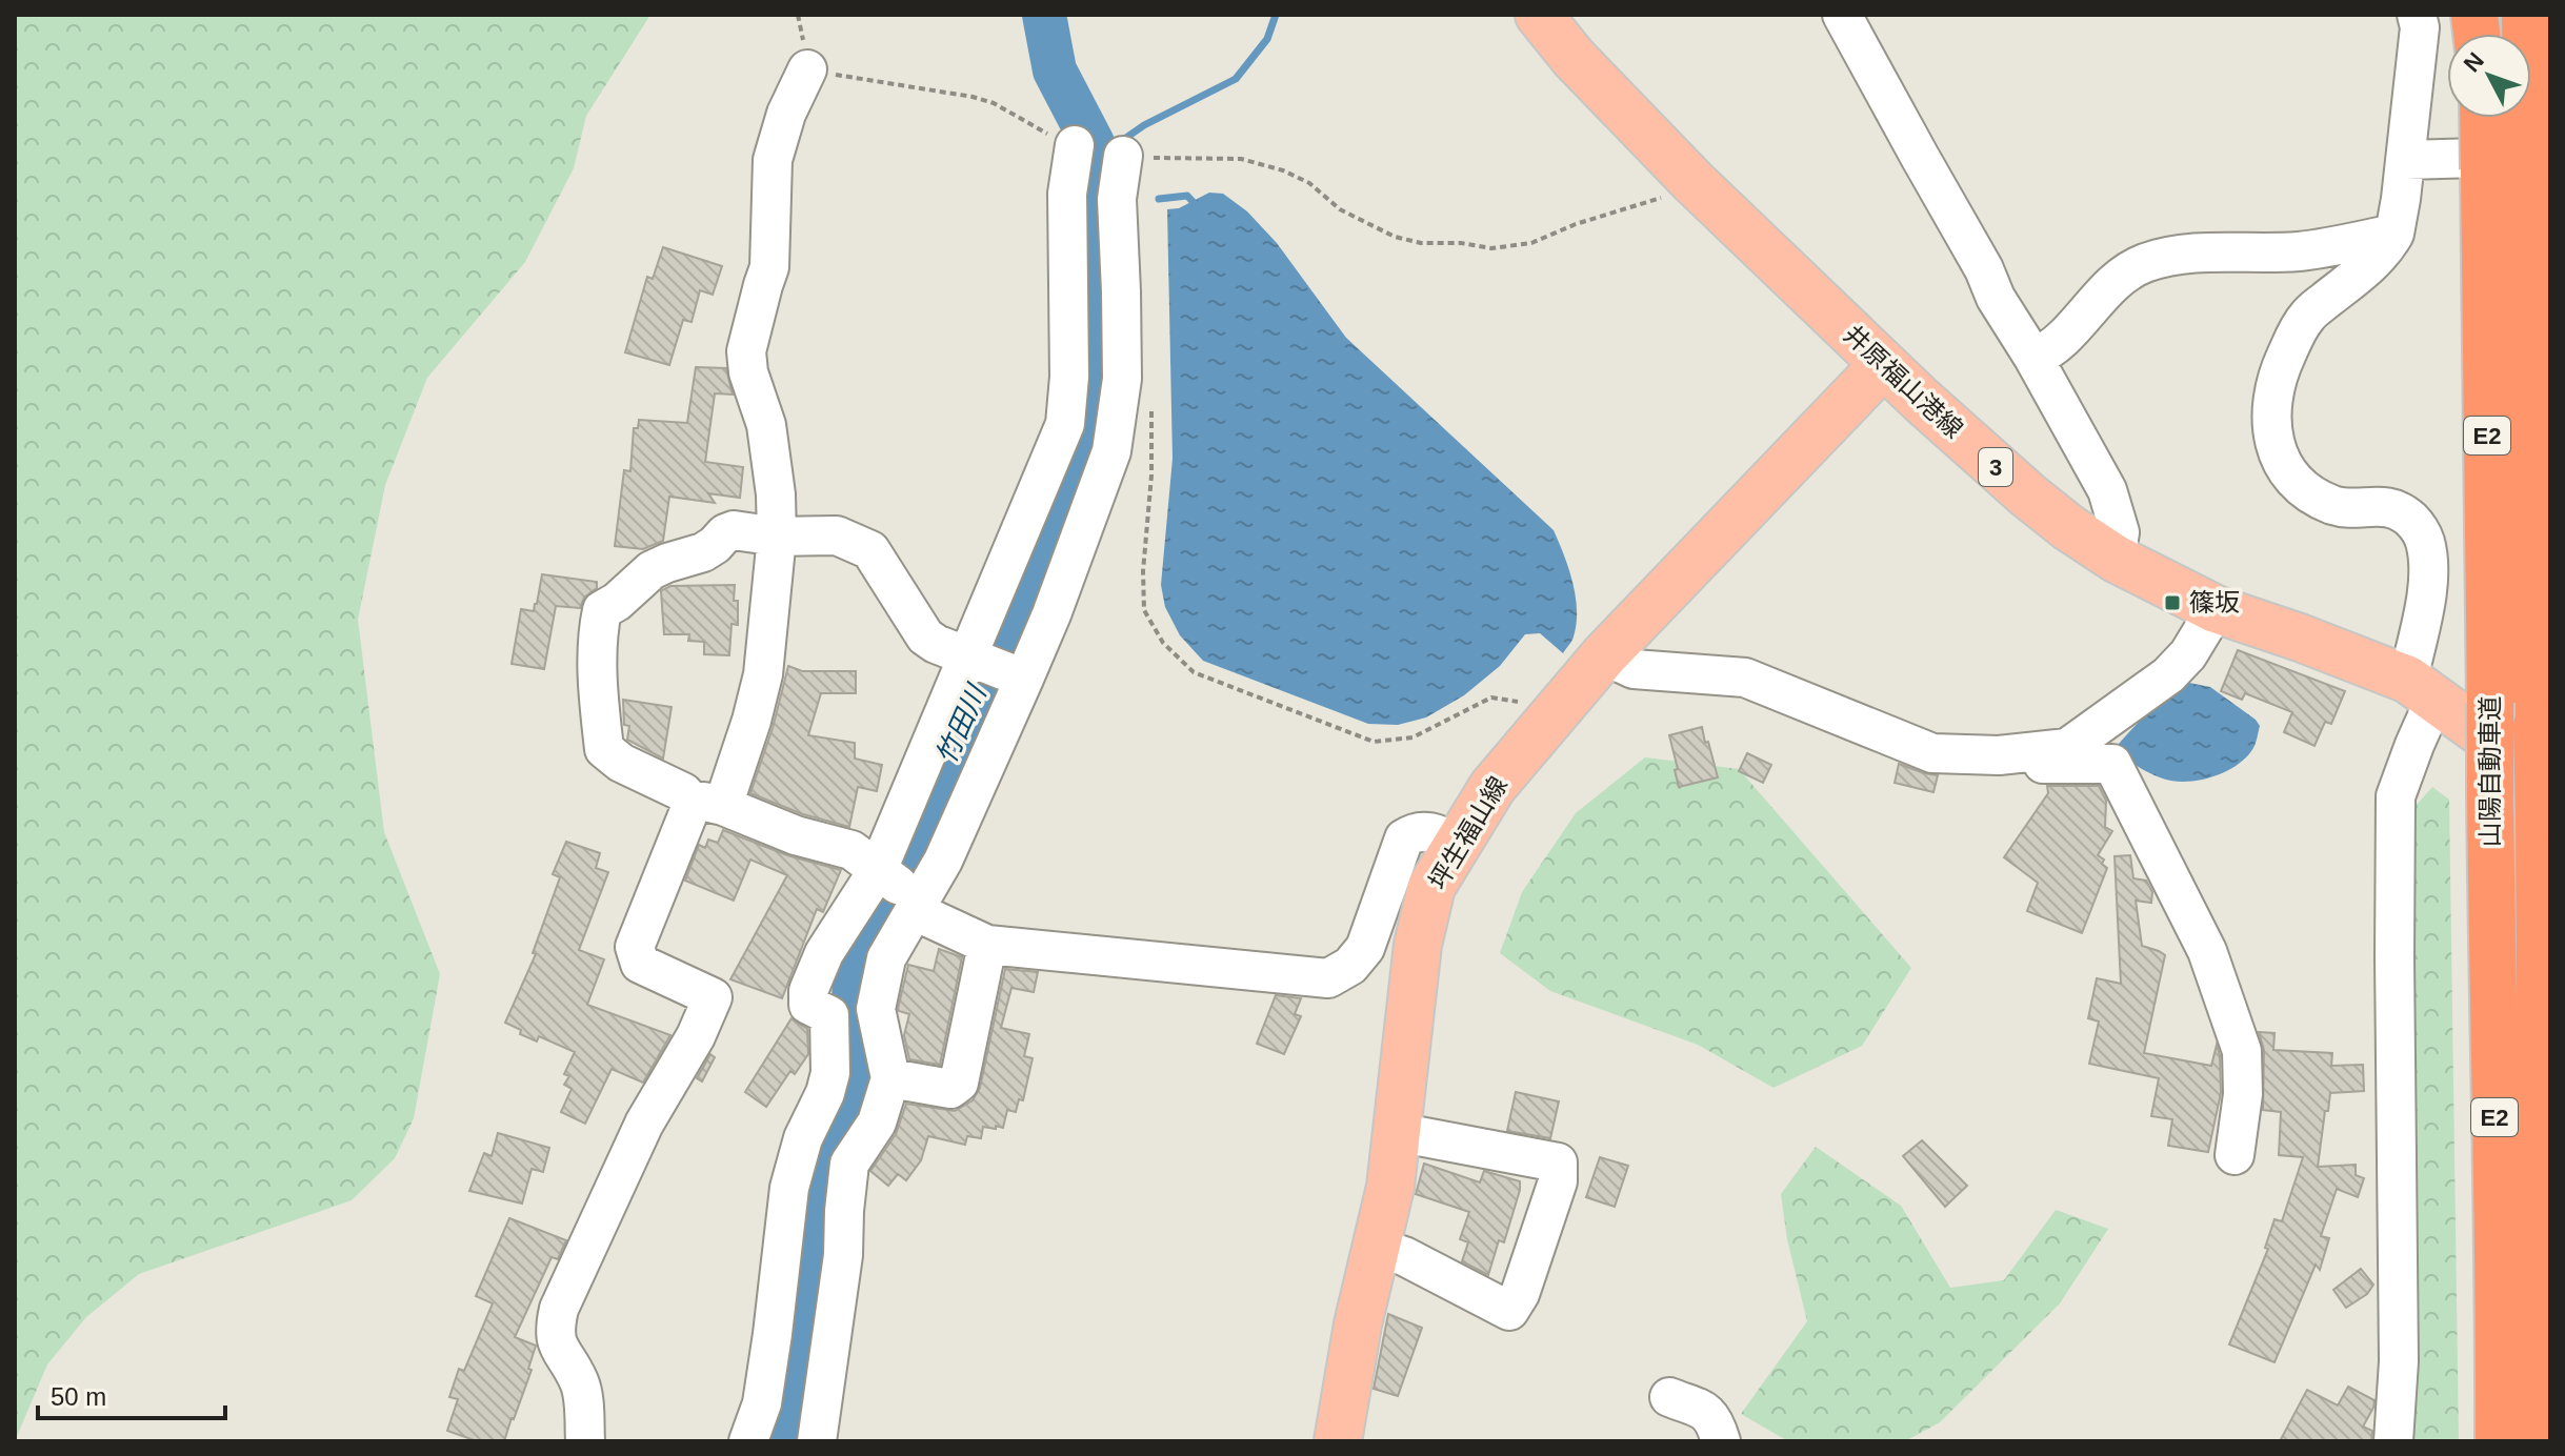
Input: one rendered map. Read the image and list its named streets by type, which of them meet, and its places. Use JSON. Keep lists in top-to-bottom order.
{
  "streets": {
    "highway": ["E2", "山陽自動車道"],
    "main road": ["井原福山港線", "3", "坪生福山線"]
  },
  "crossings": [
    ["井原福山港線", "山陽自動車道"],
    ["井原福山港線", "坪生福山線"]
  ],
  "water": ["竹田川"],
  "places": {
    "transit": ["篠坂"]
  },
  "scale_bar": "50 m",
  "north": "top left"
}
